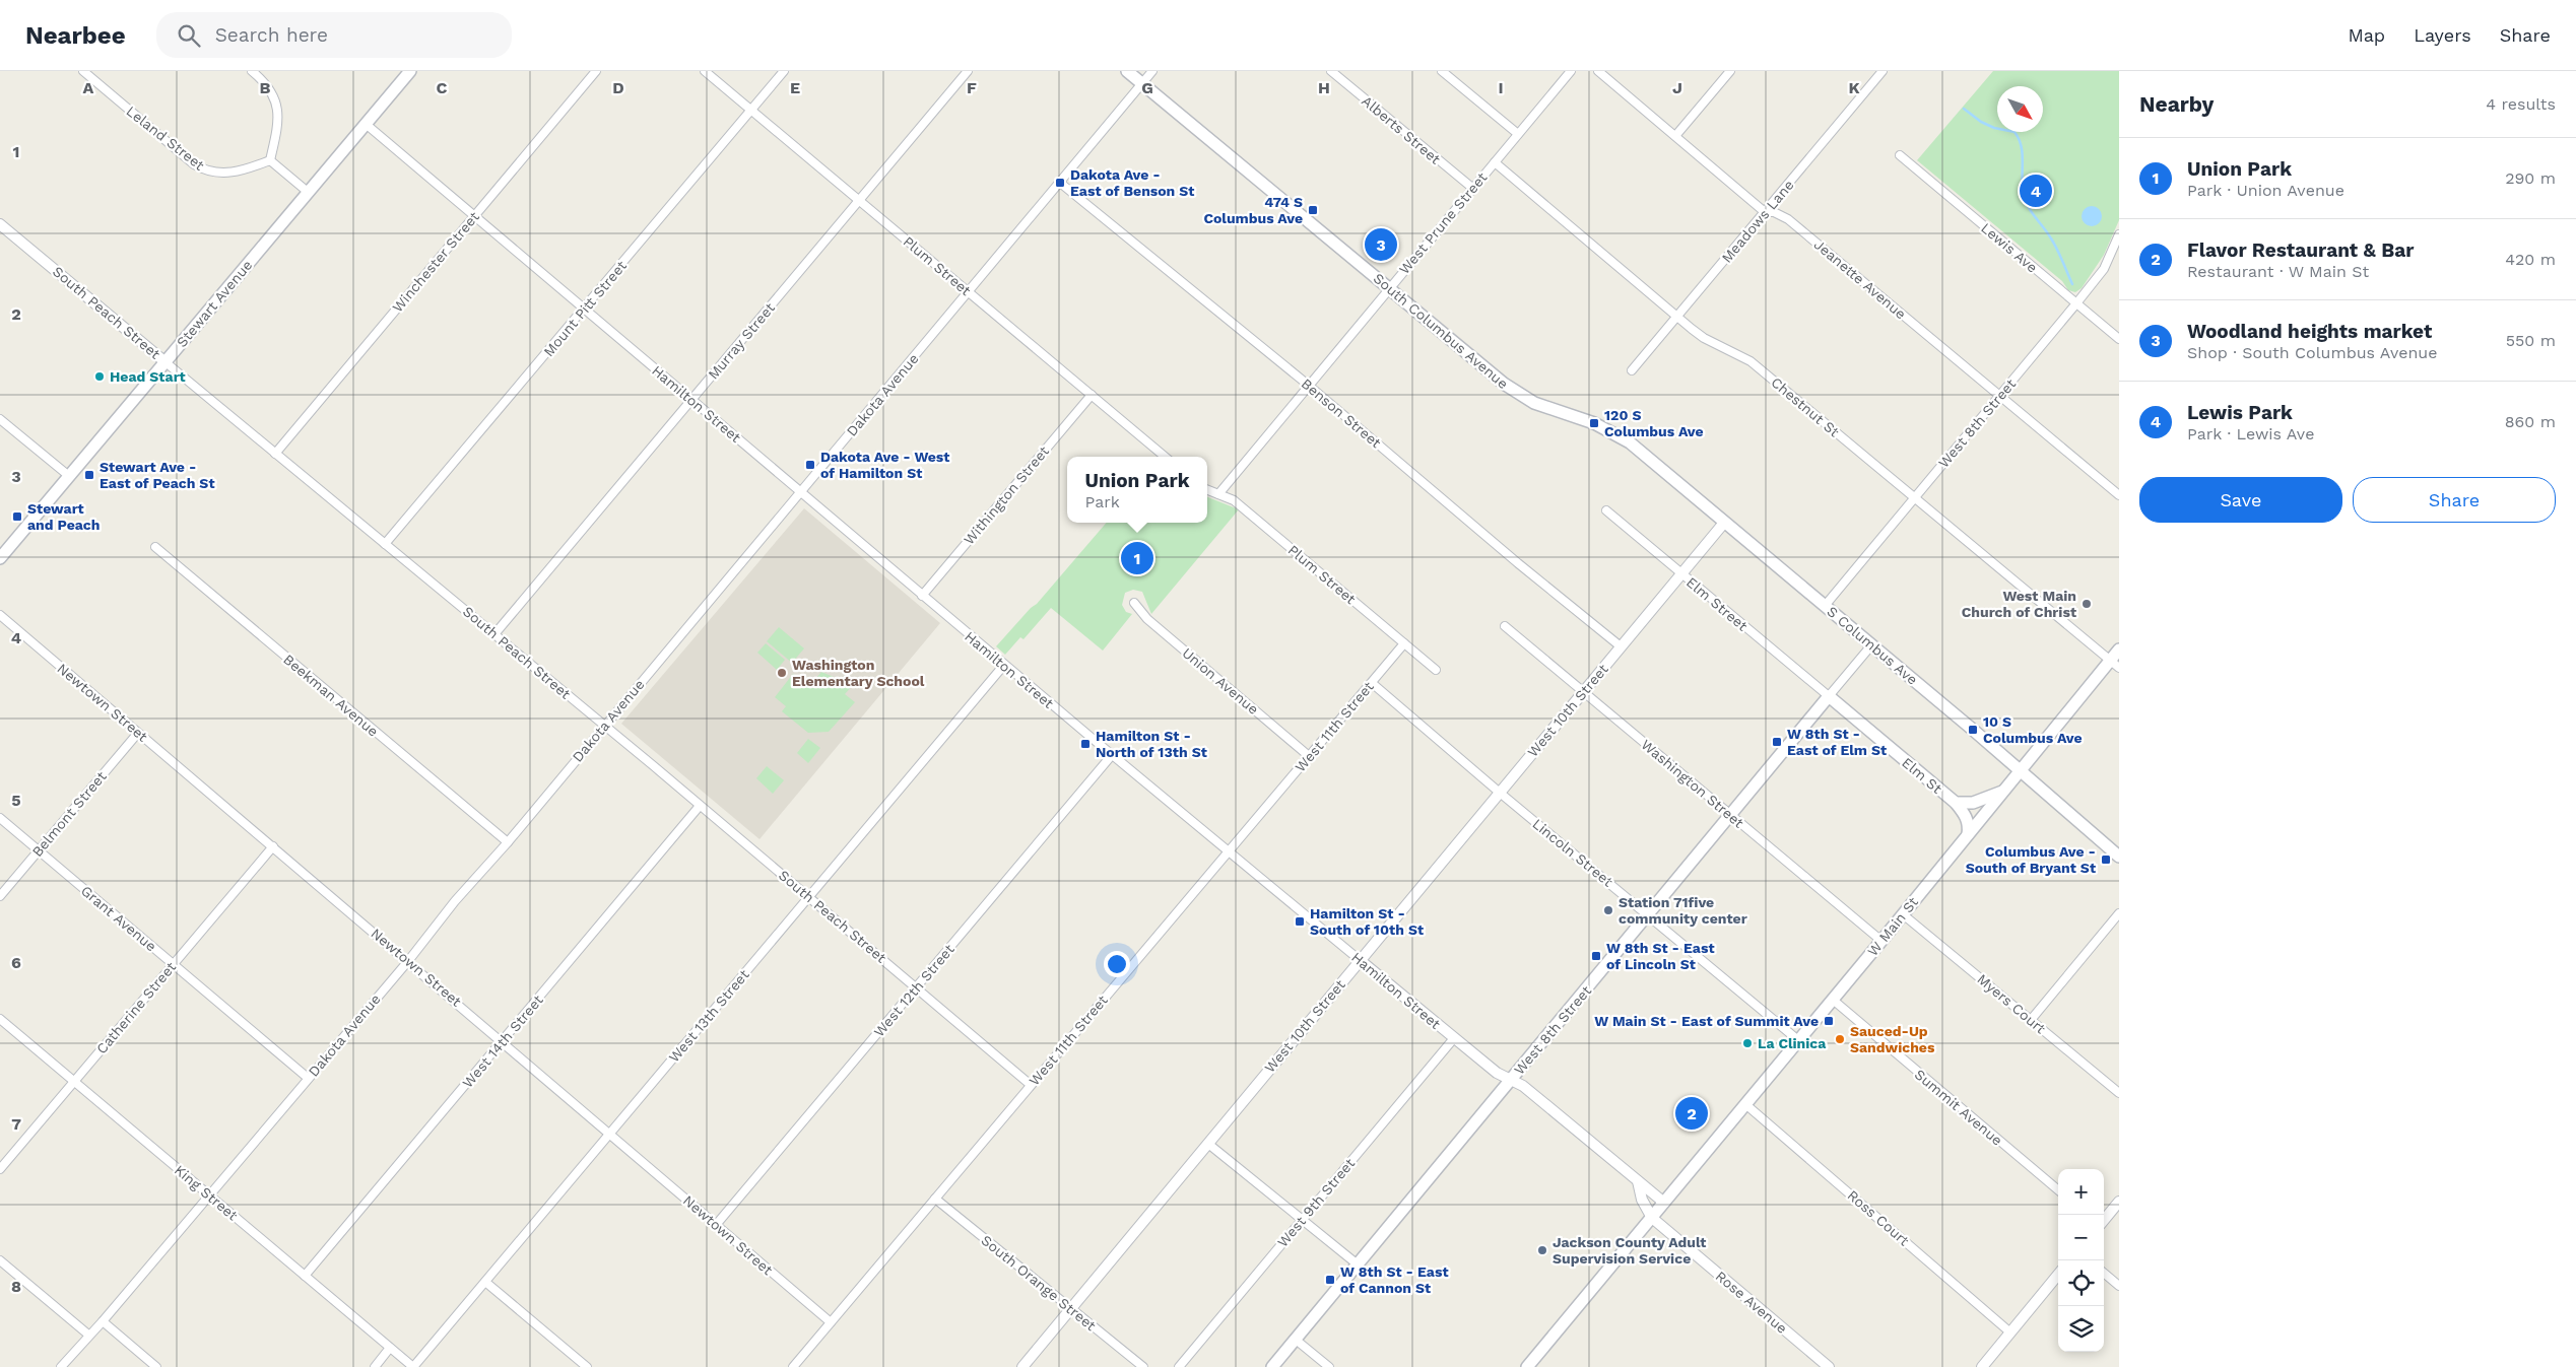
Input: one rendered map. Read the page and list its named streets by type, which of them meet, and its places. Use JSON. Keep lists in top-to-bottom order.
{
  "streets": {
    "main road": [
      "Stewart Avenue",
      "South Columbus Avenue",
      "West 8th Street",
      "S Columbus Ave",
      "Elm St",
      "W Main St"
    ],
    "street": [
      "Alberts Street",
      "Leland Street",
      "Meadows Lane",
      "West Prune Street",
      "Lewis Ave",
      "Winchester Street",
      "Plum Street",
      "Jeanette Avenue",
      "Mount Pitt Street",
      "South Peach Street",
      "Murray Street",
      "Dakota Avenue",
      "Hamilton Street",
      "Chestnut St",
      "Benson Street",
      "Withington Street",
      "Elm Street",
      "Union Avenue",
      "Beekman Avenue",
      "Newtown Street",
      "West 10th Street",
      "West 11th Street",
      "Washington Street",
      "Belmont Street",
      "Lincoln Street",
      "Grant Avenue",
      "West 12th Street",
      "Myers Court",
      "Catherine Street",
      "West 13th Street",
      "West 14th Street",
      "Summit Avenue",
      "King Street",
      "West 9th Street",
      "Ross Court",
      "South Orange Street",
      "Rose Avenue"
    ]
  },
  "crossings": [
    ["Alberts Street", "West Prune Street"],
    ["Meadows Lane", "Jeanette Avenue"],
    ["Meadows Lane", "Chestnut St"],
    ["West Prune Street", "Plum Street"],
    ["West Prune Street", "South Columbus Avenue"],
    ["West Prune Street", "Chestnut St"],
    ["West Prune Street", "Benson Street"],
    ["Lewis Ave", "West 8th Street"],
    ["Winchester Street", "South Peach Street"],
    ["Winchester Street", "Hamilton Street"],
    ["Plum Street", "Mount Pitt Street"],
    ["Plum Street", "Murray Street"],
    ["Plum Street", "Dakota Avenue"],
    ["Plum Street", "Withington Street"],
    ["Plum Street", "West 11th Street"],
    ["Jeanette Avenue", "West 8th Street"],
    ["Stewart Avenue", "South Peach Street"],
    ["Stewart Avenue", "Hamilton Street"],
    ["Mount Pitt Street", "South Peach Street"],
    ["Mount Pitt Street", "Hamilton Street"],
    ["South Peach Street", "Murray Street"],
    ["South Peach Street", "Dakota Avenue"],
    ["South Peach Street", "West 11th Street"],
    ["South Peach Street", "West 12th Street"],
    ["South Peach Street", "West 13th Street"],
    ["South Peach Street", "West 14th Street"],
    ["South Columbus Avenue", "Dakota Avenue"],
    ["South Columbus Avenue", "S Columbus Ave"],
    ["South Columbus Avenue", "West 10th Street"],
    ["Murray Street", "Hamilton Street"],
    ["Dakota Avenue", "Hamilton Street"],
    ["Dakota Avenue", "Benson Street"],
    ["Dakota Avenue", "Beekman Avenue"],
    ["Dakota Avenue", "Newtown Street"],
    ["Dakota Avenue", "Grant Avenue"],
    ["Dakota Avenue", "King Street"],
    ["Hamilton Street", "West 8th Street"],
    ["Hamilton Street", "Withington Street"],
    ["Hamilton Street", "West 10th Street"],
    ["Hamilton Street", "West 11th Street"],
    ["Hamilton Street", "W Main St"],
    ["Hamilton Street", "West 12th Street"],
    ["Hamilton Street", "West 13th Street"],
    ["Hamilton Street", "West 9th Street"],
    ["Chestnut St", "West 8th Street"],
    ["Chestnut St", "W Main St"],
    ["Benson Street", "West 10th Street"],
    ["West 8th Street", "Elm Street"],
    ["West 8th Street", "S Columbus Ave"],
    ["West 8th Street", "Elm St"],
    ["West 8th Street", "Washington Street"],
    ["West 8th Street", "Lincoln Street"],
    ["Elm Street", "West 10th Street"],
    ["Elm Street", "Elm St"],
    ["S Columbus Ave", "West 10th Street"],
    ["S Columbus Ave", "W Main St"],
    ["Union Avenue", "West 11th Street"],
    ["Newtown Street", "West 11th Street"],
    ["Newtown Street", "Belmont Street"],
    ["Newtown Street", "West 12th Street"],
    ["Newtown Street", "Catherine Street"],
    ["Newtown Street", "West 13th Street"],
    ["Newtown Street", "West 14th Street"],
    ["West 10th Street", "Washington Street"],
    ["West 10th Street", "Lincoln Street"],
    ["West 10th Street", "South Orange Street"],
    ["West 11th Street", "Lincoln Street"],
    ["West 11th Street", "South Orange Street"],
    ["Elm St", "W Main St"],
    ["Washington Street", "W Main St"],
    ["Belmont Street", "Grant Avenue"],
    ["Lincoln Street", "W Main St"],
    ["Grant Avenue", "Catherine Street"],
    ["W Main St", "Myers Court"],
    ["W Main St", "Summit Avenue"],
    ["W Main St", "Ross Court"],
    ["W Main St", "Rose Avenue"],
    ["Catherine Street", "King Street"],
    ["West 13th Street", "King Street"],
    ["West 14th Street", "King Street"]
  ],
  "places": {
    "transit": [
      "Dakota Ave - East of Benson St",
      "474 S Columbus Ave",
      "120 S Columbus Ave",
      "Dakota Ave - West of Hamilton St",
      "Stewart Ave - East of Peach St",
      "Stewart and Peach",
      "10 S Columbus Ave",
      "W 8th St - East of Elm St",
      "Hamilton St - North of 13th St",
      "Columbus Ave - South of Bryant St",
      "Hamilton St - South of 10th St",
      "W 8th St - East of Lincoln St",
      "W Main St - East of Summit Ave",
      "W 8th St - East of Cannon St"
    ],
    "other": [
      "Head Start",
      "West Main Church of Christ",
      "Washington Elementary School",
      "Station 71five community center",
      "Sauced-Up Sandwiches",
      "La Clinica",
      "Jackson County Adult Supervision Service"
    ]
  },
  "north": "bottom right",
  "page": {
    "header": "Nearbee",
    "search": "Search here",
    "nav": ["Map", "Layers", "Share"],
    "heading": ["Nearby", "4 results"],
    "list": [
      {
        "mark": "1",
        "name": "Union Park",
        "note": "Park · Union Avenue",
        "value": "290 m"
      },
      {
        "mark": "2",
        "name": "Flavor Restaurant & Bar",
        "note": "Restaurant · W Main St",
        "value": "420 m"
      },
      {
        "mark": "3",
        "name": "Woodland heights market",
        "note": "Shop · South Columbus Avenue",
        "value": "550 m"
      },
      {
        "mark": "4",
        "name": "Lewis Park",
        "note": "Park · Lewis Ave",
        "value": "860 m"
      }
    ],
    "pins": [
      "4",
      "3",
      "1",
      "2"
    ],
    "popup": ["Union Park", "Park"],
    "buttons": ["Save", "Share"],
    "map_buttons": ["+", "−"]
  },
  "grid": {
    "columns": [
      "A",
      "B",
      "C",
      "D",
      "E",
      "F",
      "G",
      "H",
      "I",
      "J",
      "K"
    ],
    "rows": [
      "1",
      "2",
      "3",
      "4",
      "5",
      "6",
      "7",
      "8"
    ]
  }
}
